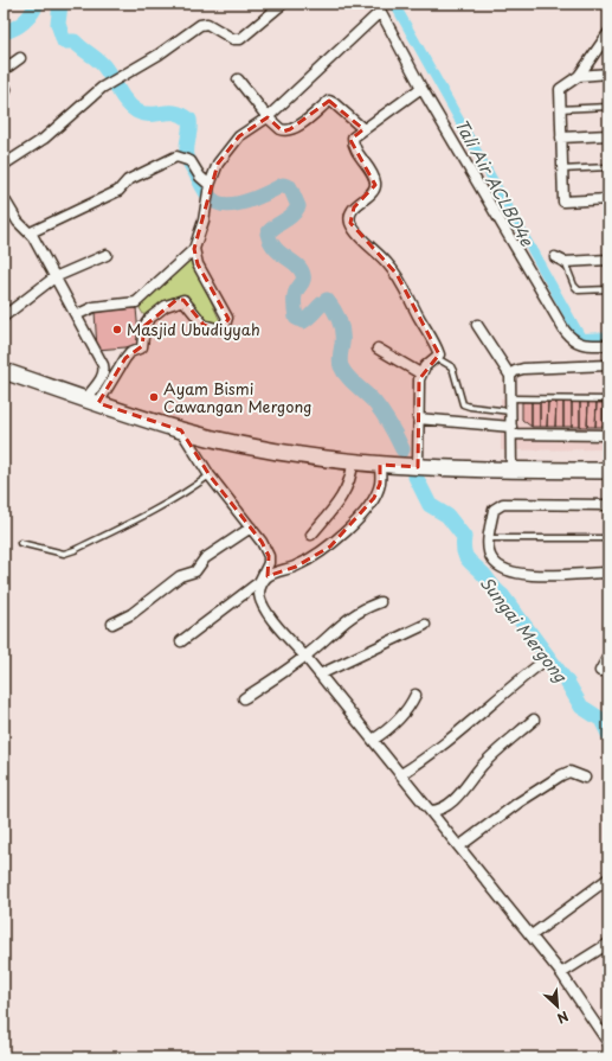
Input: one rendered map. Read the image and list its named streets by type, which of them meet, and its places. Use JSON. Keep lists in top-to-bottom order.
{
  "water": ["Tali Air ACLBD4e", "Sungai Mergong"],
  "places": ["Masjid Ubudiyyah", "Ayam Bismi Cawangan Mergong"],
  "north": "bottom right"
}
